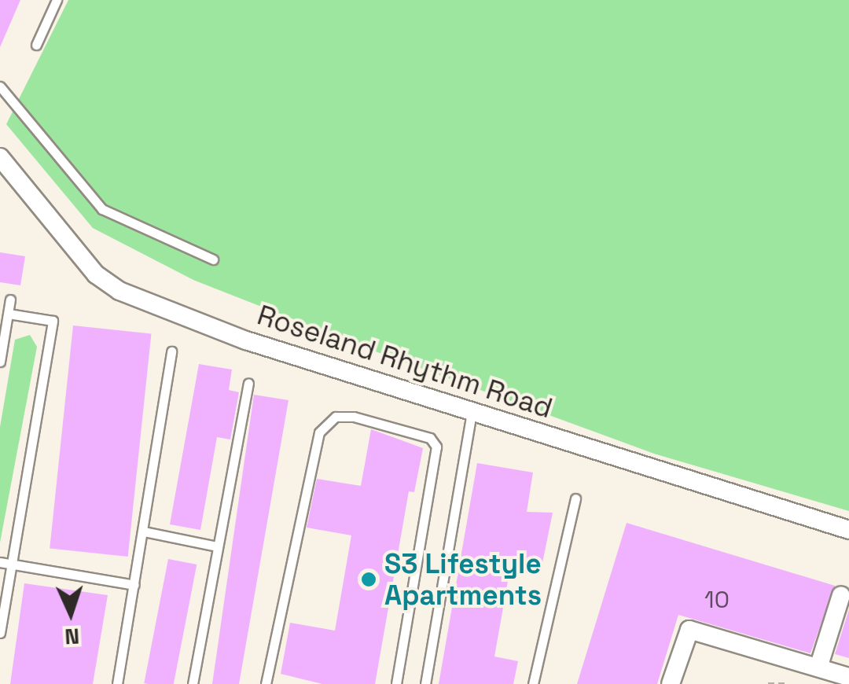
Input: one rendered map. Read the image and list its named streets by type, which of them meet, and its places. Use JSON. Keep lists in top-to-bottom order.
{
  "streets": {
    "street": ["Roseland Rhythm Road"]
  },
  "places": ["S3 Lifestyle Apartments"],
  "house_numbers": ["10"],
  "north": "bottom"
}
